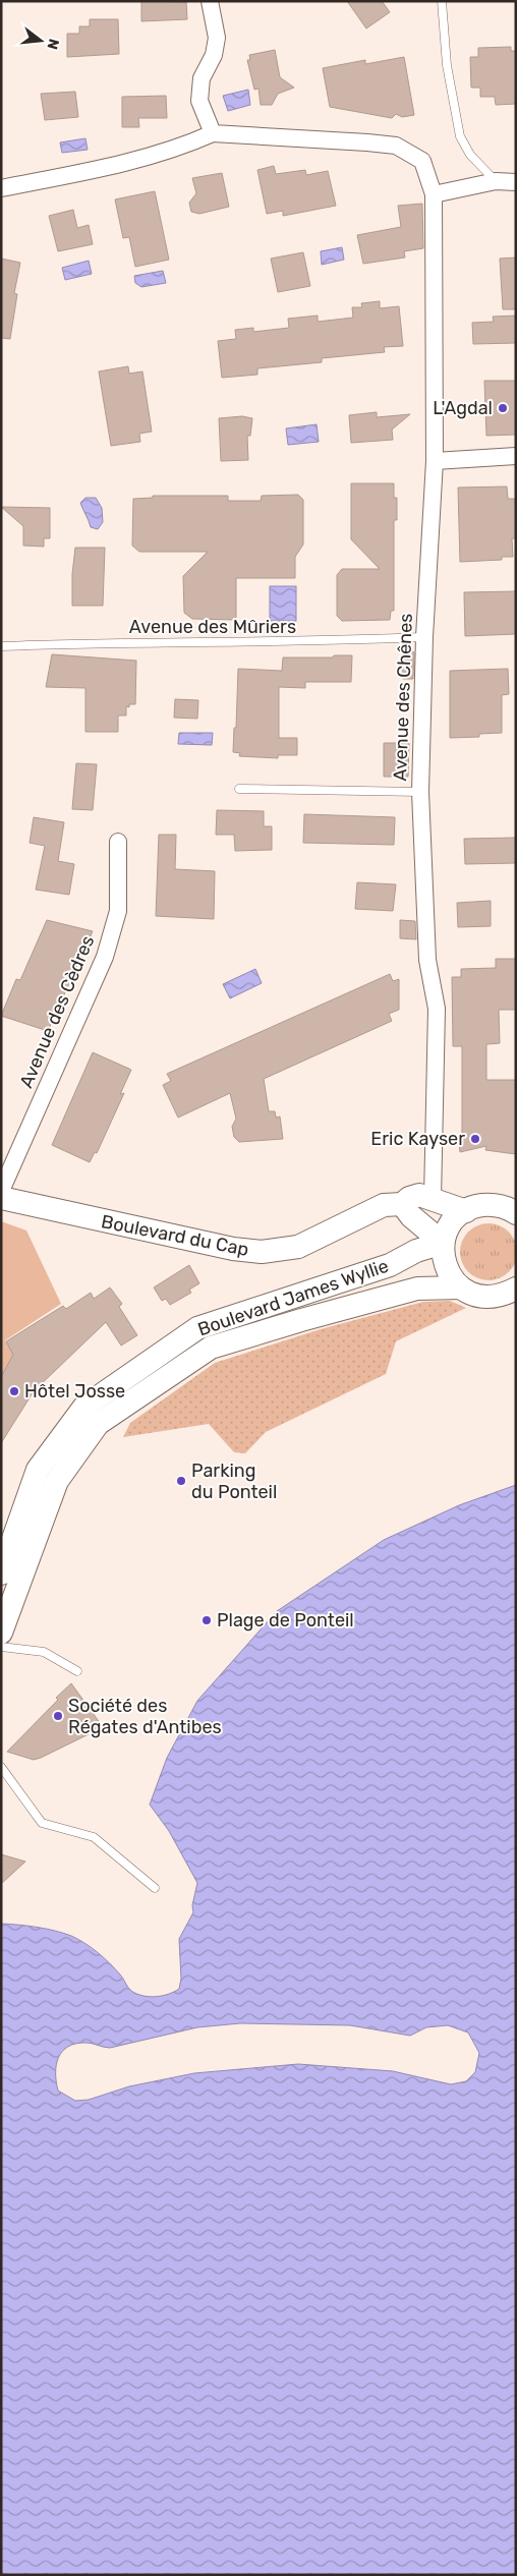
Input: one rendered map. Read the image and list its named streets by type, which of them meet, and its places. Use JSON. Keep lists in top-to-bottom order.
{
  "streets": {
    "street": [
      "Avenue des Chênes",
      "Avenue des Cèdres",
      "Boulevard du Cap",
      "Boulevard James Wyllie"
    ],
    "lane": ["Avenue des Mûriers"]
  },
  "crossings": [
    ["Avenue des Mûriers", "Avenue des Chênes"],
    ["Avenue des Chênes", "Boulevard du Cap"]
  ],
  "places": [
    "L'Agdal",
    "Eric Kayser",
    "Hôtel Josse",
    "Parking du Ponteil",
    "Plage de Ponteil",
    "Société des Régates d'Antibes"
  ],
  "north": "right"
}
